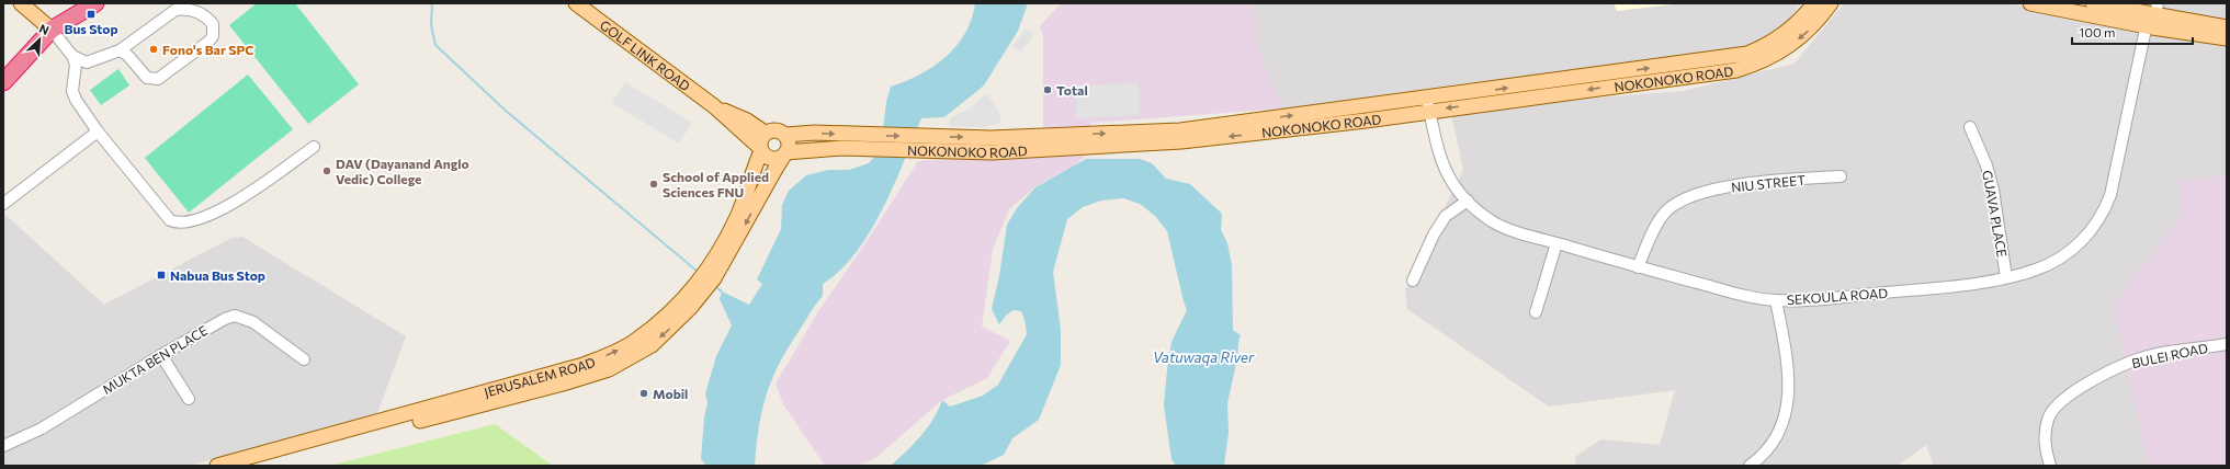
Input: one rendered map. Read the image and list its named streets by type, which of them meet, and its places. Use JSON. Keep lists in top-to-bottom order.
{
  "streets": {
    "main road": ["GOLF LINK ROAD", "NOKONOKO ROAD", "JERUSALEM ROAD"],
    "street": [
      "NIU STREET",
      "GUAVA PLACE",
      "SEKOULA ROAD",
      "BULEI ROAD",
      "MUKTA BEN PLACE"
    ]
  },
  "crossings": [
    ["GOLF LINK ROAD", "NOKONOKO ROAD"],
    ["GOLF LINK ROAD", "JERUSALEM ROAD"],
    ["NOKONOKO ROAD", "SEKOULA ROAD"],
    ["NOKONOKO ROAD", "JERUSALEM ROAD"],
    ["NIU STREET", "SEKOULA ROAD"],
    ["GUAVA PLACE", "SEKOULA ROAD"]
  ],
  "water": ["Vatuwaqa River"],
  "places": {
    "transit": ["Bus Stop", "Nabua Bus Stop"],
    "other": [
      "Fono's Bar SPC",
      "Total",
      "DAV (Dayanand Anglo Vedic) College",
      "School of Applied Sciences FNU",
      "Mobil"
    ]
  },
  "scale_bar": "100 m",
  "north": "top right"
}
